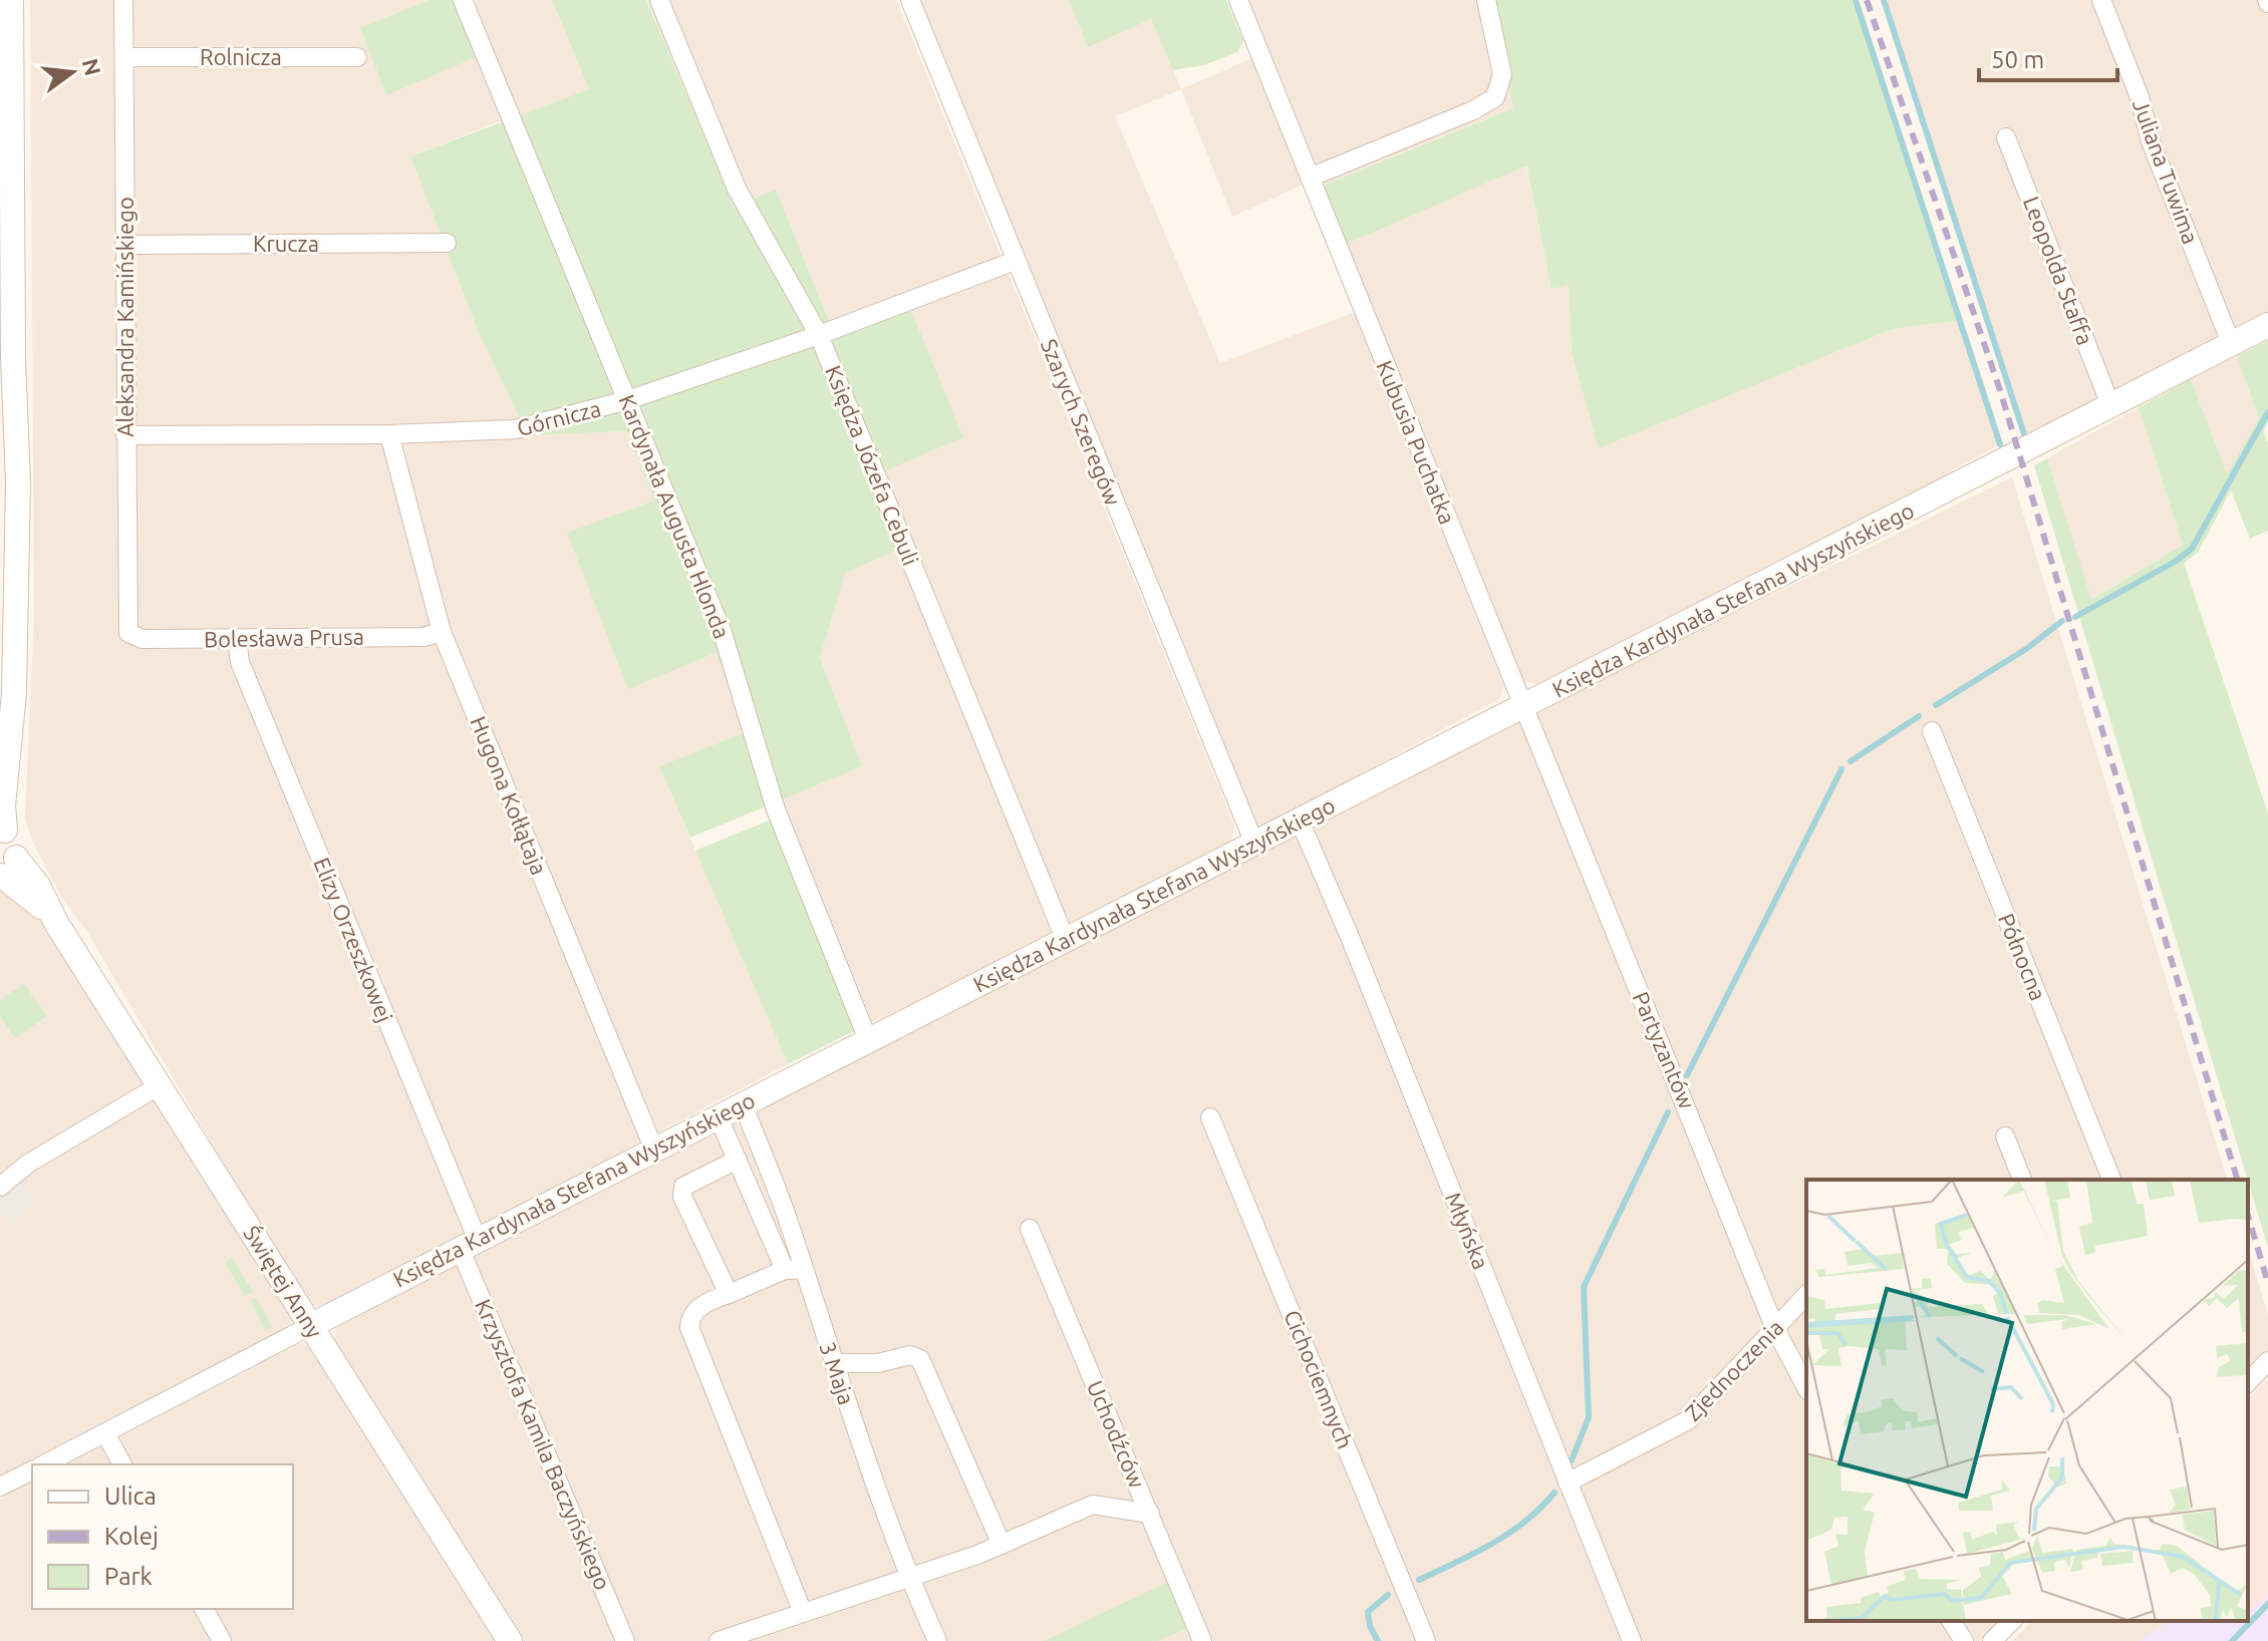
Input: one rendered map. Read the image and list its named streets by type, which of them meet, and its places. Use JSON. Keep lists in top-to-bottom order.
{
  "streets": {
    "street": [
      "Rolnicza",
      "Juliana Tuwima",
      "Krucza",
      "Leopolda Staffa",
      "Aleksandra Kamińskiego",
      "Górnicza",
      "Szarych Szeregów",
      "Kubusia Puchatka",
      "Księdza Józefa Cebuli",
      "Kardynała Augusta Hlonda",
      "Księdza Kardynała Stefana Wyszyńskiego",
      "Bolesława Prusa",
      "Hugona Kołłątaja",
      "Elizy Orzeszkowej",
      "Północna",
      "Partyzantów",
      "Młyńska",
      "Świętej Anny",
      "Zjednoczenia",
      "3 Maja",
      "Cichociemnych",
      "Uchodźców",
      "Krzysztofa Kamila Baczyńskiego"
    ]
  },
  "crossings": [
    ["Rolnicza", "Aleksandra Kamińskiego"],
    ["Juliana Tuwima", "Księdza Kardynała Stefana Wyszyńskiego"],
    ["Krucza", "Aleksandra Kamińskiego"],
    ["Leopolda Staffa", "Księdza Kardynała Stefana Wyszyńskiego"],
    ["Aleksandra Kamińskiego", "Górnicza"],
    ["Aleksandra Kamińskiego", "Bolesława Prusa"],
    ["Górnicza", "Szarych Szeregów"],
    ["Górnicza", "Księdza Józefa Cebuli"],
    ["Górnicza", "Kardynała Augusta Hlonda"],
    ["Górnicza", "Hugona Kołłątaja"],
    ["Szarych Szeregów", "Księdza Kardynała Stefana Wyszyńskiego"],
    ["Kubusia Puchatka", "Księdza Kardynała Stefana Wyszyńskiego"],
    ["Kubusia Puchatka", "Partyzantów"],
    ["Księdza Józefa Cebuli", "Księdza Kardynała Stefana Wyszyńskiego"],
    ["Kardynała Augusta Hlonda", "Księdza Kardynała Stefana Wyszyńskiego"],
    ["Księdza Kardynała Stefana Wyszyńskiego", "Hugona Kołłątaja"],
    ["Księdza Kardynała Stefana Wyszyńskiego", "Elizy Orzeszkowej"],
    ["Księdza Kardynała Stefana Wyszyńskiego", "Partyzantów"],
    ["Księdza Kardynała Stefana Wyszyńskiego", "Młyńska"],
    ["Księdza Kardynała Stefana Wyszyńskiego", "Świętej Anny"],
    ["Księdza Kardynała Stefana Wyszyńskiego", "3 Maja"],
    ["Księdza Kardynała Stefana Wyszyńskiego", "Krzysztofa Kamila Baczyńskiego"],
    ["Bolesława Prusa", "Hugona Kołłątaja"],
    ["Bolesława Prusa", "Elizy Orzeszkowej"],
    ["Elizy Orzeszkowej", "Krzysztofa Kamila Baczyńskiego"],
    ["Partyzantów", "Zjednoczenia"],
    ["Młyńska", "Zjednoczenia"]
  ],
  "legend": ["Ulica", "Kolej", "Park"],
  "scale_bar": "50 m",
  "north": "right"
}
